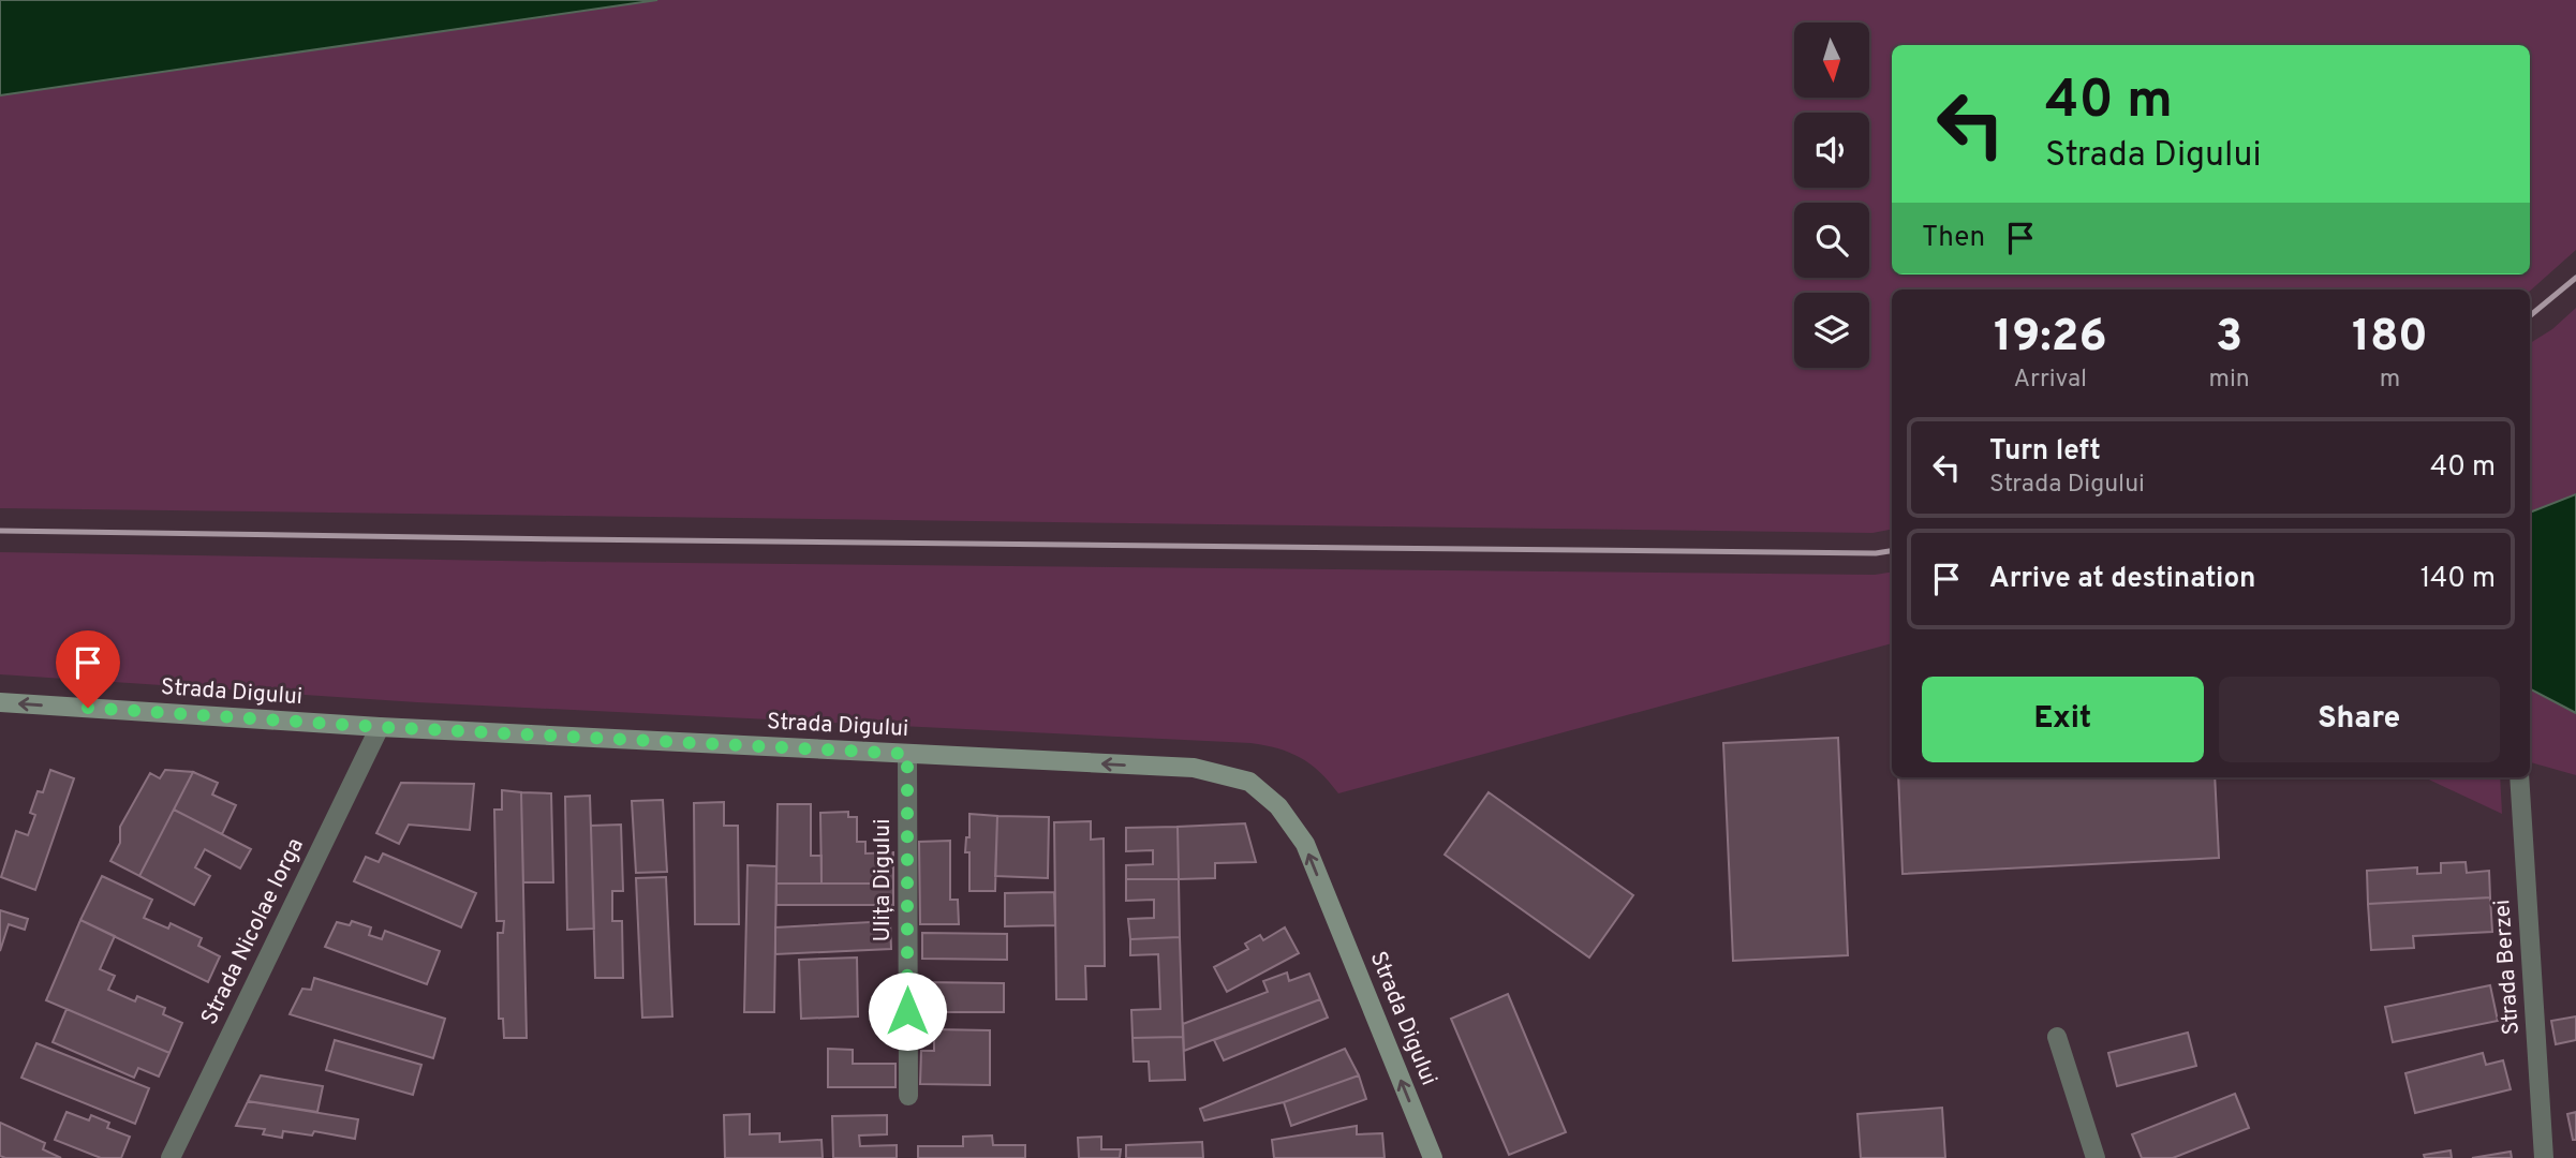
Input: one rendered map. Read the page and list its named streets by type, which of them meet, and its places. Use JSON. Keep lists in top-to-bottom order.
{
  "streets": {
    "street": [
      "Strada Digului",
      "Ulița Digului",
      "Strada Nicolae Iorga",
      "Strada Berzei"
    ]
  },
  "crossings": [
    ["Strada Digului", "Ulița Digului"],
    ["Strada Digului", "Strada Nicolae Iorga"]
  ],
  "one_way": ["Strada Digului"],
  "north": "bottom",
  "page": {
    "turn": ["40 m", "Strada Digului"],
    "then": "Then",
    "eta": [
      "19:26",
      "Arrival",
      "3",
      "min",
      "180",
      "m"
    ],
    "list": [
      {
        "name": "Turn left",
        "note": "Strada Digului",
        "value": "40 m"
      },
      {
        "name": "Arrive at destination",
        "value": "140 m"
      }
    ],
    "buttons": ["Exit", "Share"]
  }
}
